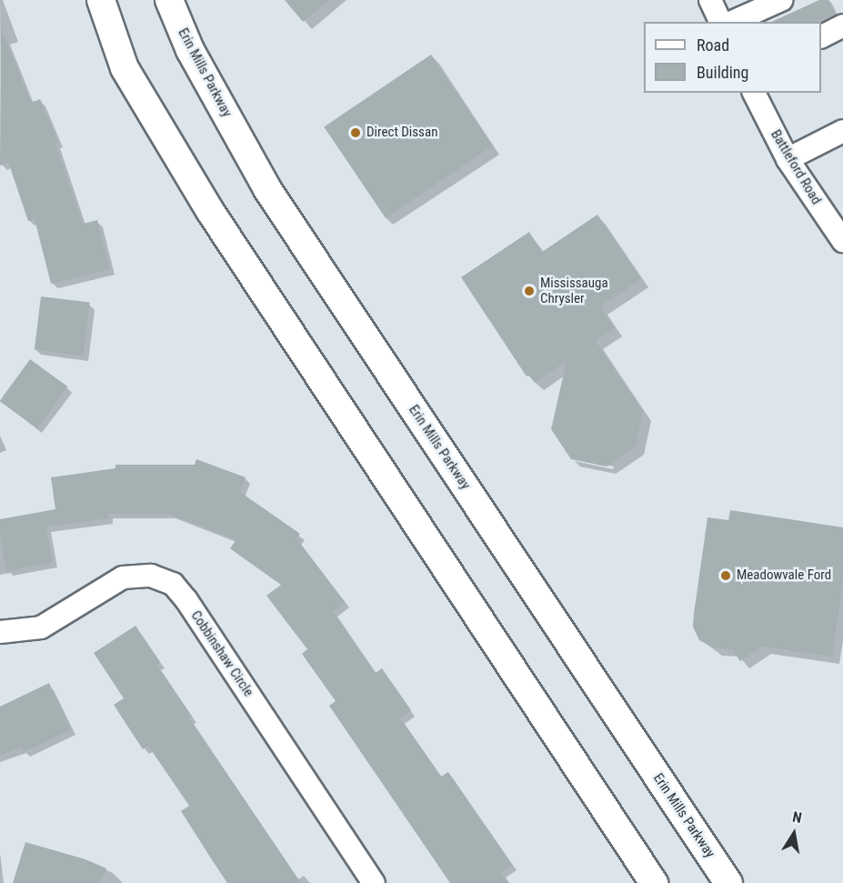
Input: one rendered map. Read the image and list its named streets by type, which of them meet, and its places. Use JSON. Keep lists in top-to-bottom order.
{
  "streets": {
    "main road": ["Erin Mills Parkway"],
    "street": ["Battleford Road", "Cobbinshaw Circle"]
  },
  "places": ["Direct Dissan", "Mississauga Chrysler", "Meadowvale Ford"],
  "legend": ["Road", "Building"],
  "north": "top"
}
